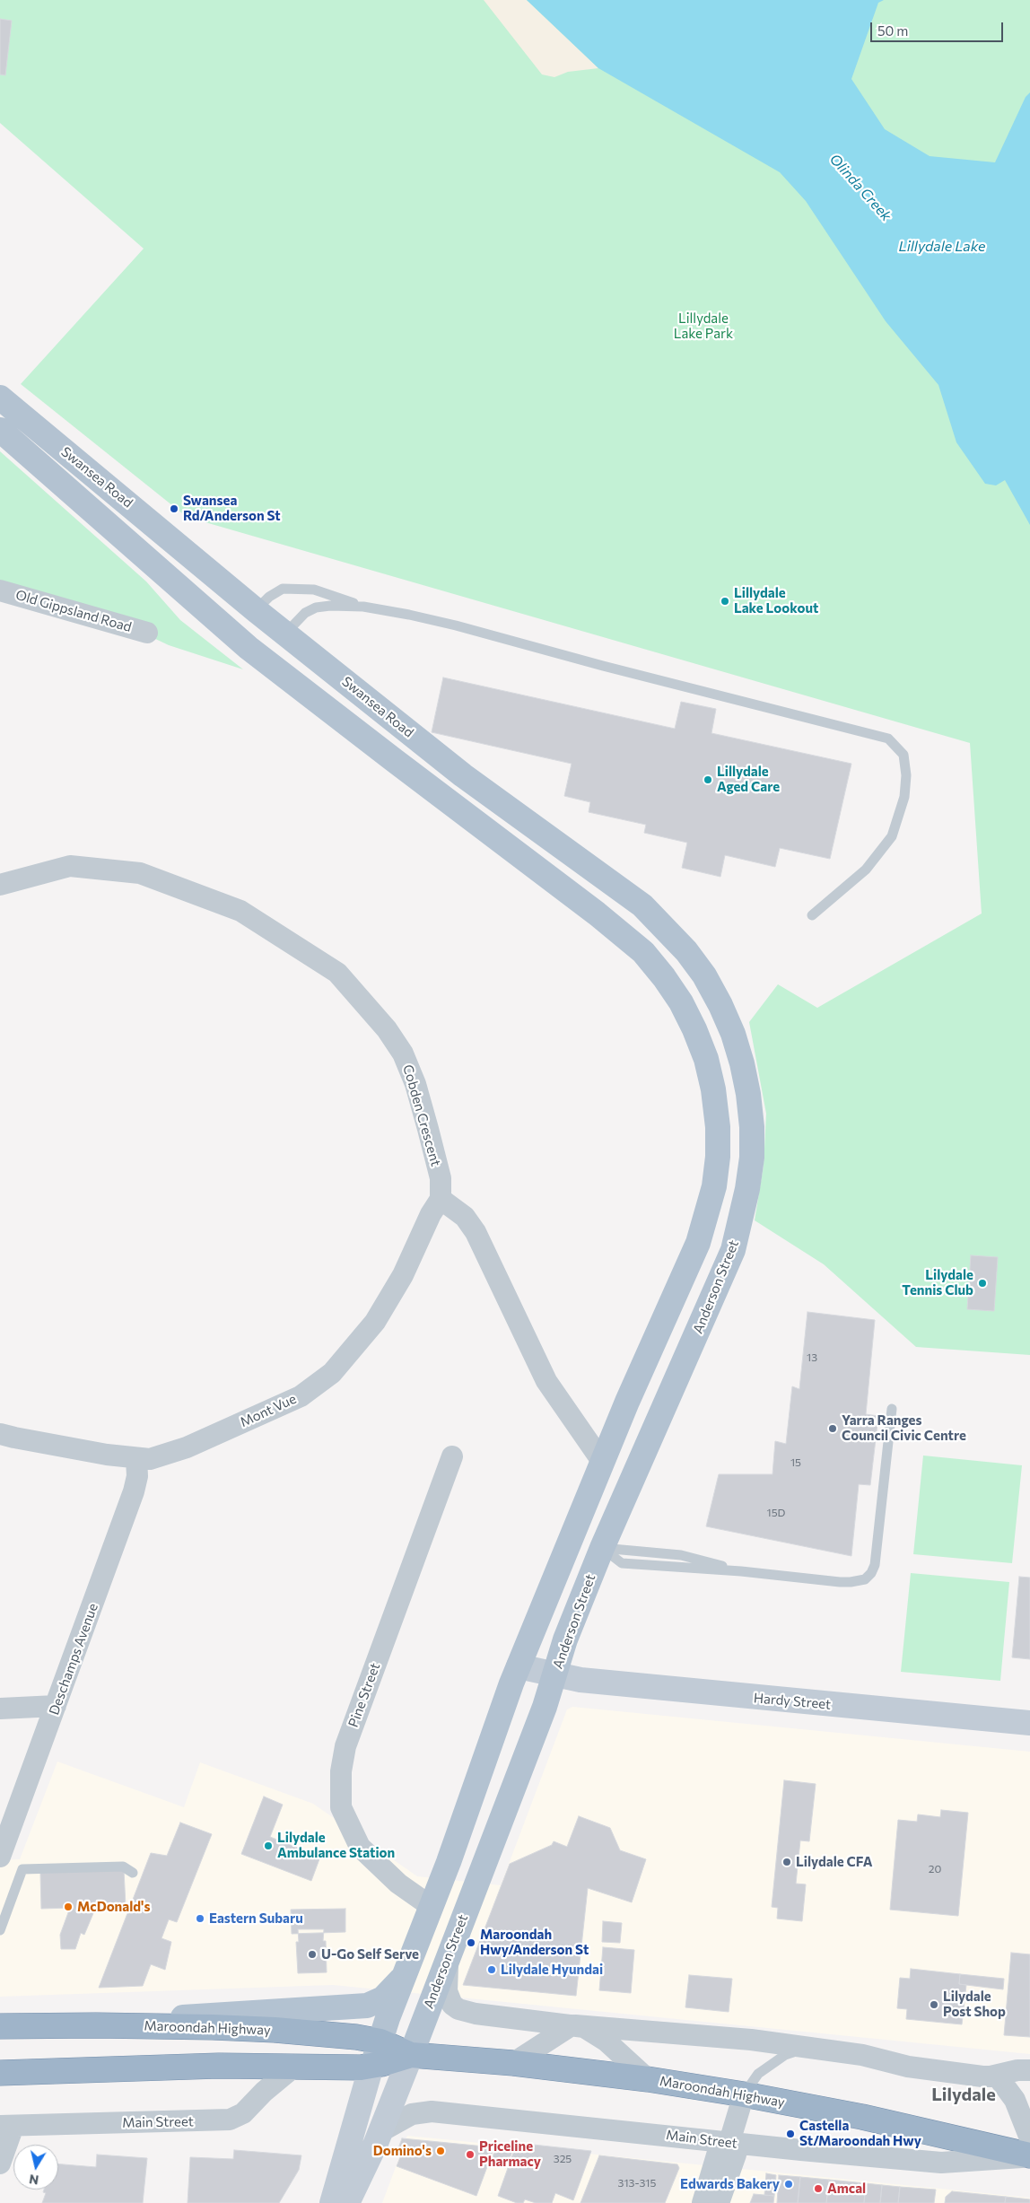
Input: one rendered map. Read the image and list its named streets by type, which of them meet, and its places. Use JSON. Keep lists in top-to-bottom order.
{
  "streets": {
    "highway": ["Maroondah Highway"],
    "main road": ["Swansea Road", "Anderson Street", "Hardy Street"],
    "street": [
      "Old Gippsland Road",
      "Cobden Crescent",
      "Mont Vue",
      "Deschamps Avenue",
      "Pine Street",
      "Main Street"
    ]
  },
  "crossings": [
    ["Swansea Road", "Anderson Street"],
    ["Cobden Crescent", "Mont Vue"],
    ["Anderson Street", "Hardy Street"],
    ["Anderson Street", "Maroondah Highway"],
    ["Anderson Street", "Main Street"],
    ["Mont Vue", "Deschamps Avenue"],
    ["Maroondah Highway", "Main Street"]
  ],
  "districts": ["Lilydale"],
  "water": ["Olinda Creek", "Lillydale Lake"],
  "parks": ["Lillydale Lake Park"],
  "places": [
    "Swansea Rd/Anderson St",
    "Lillydale Lake Lookout",
    "Lillydale Aged Care",
    "Lilydale Tennis Club",
    "Yarra Ranges Council Civic Centre",
    "Lilydale Ambulance Station",
    "Lilydale CFA",
    "McDonald's",
    "Eastern Subaru",
    "Maroondah Hwy/Anderson St",
    "U-Go Self Serve",
    "Lilydale Hyundai",
    "Lilydale Post Shop",
    "Castella St/Maroondah Hwy",
    "Domino's",
    "Priceline Pharmacy",
    "Edwards Bakery",
    "Amcal"
  ],
  "house_numbers": [
    "13",
    "15",
    "15D",
    "20",
    "325",
    "313-315"
  ],
  "scale_bar": "50 m",
  "north": "bottom"
}
